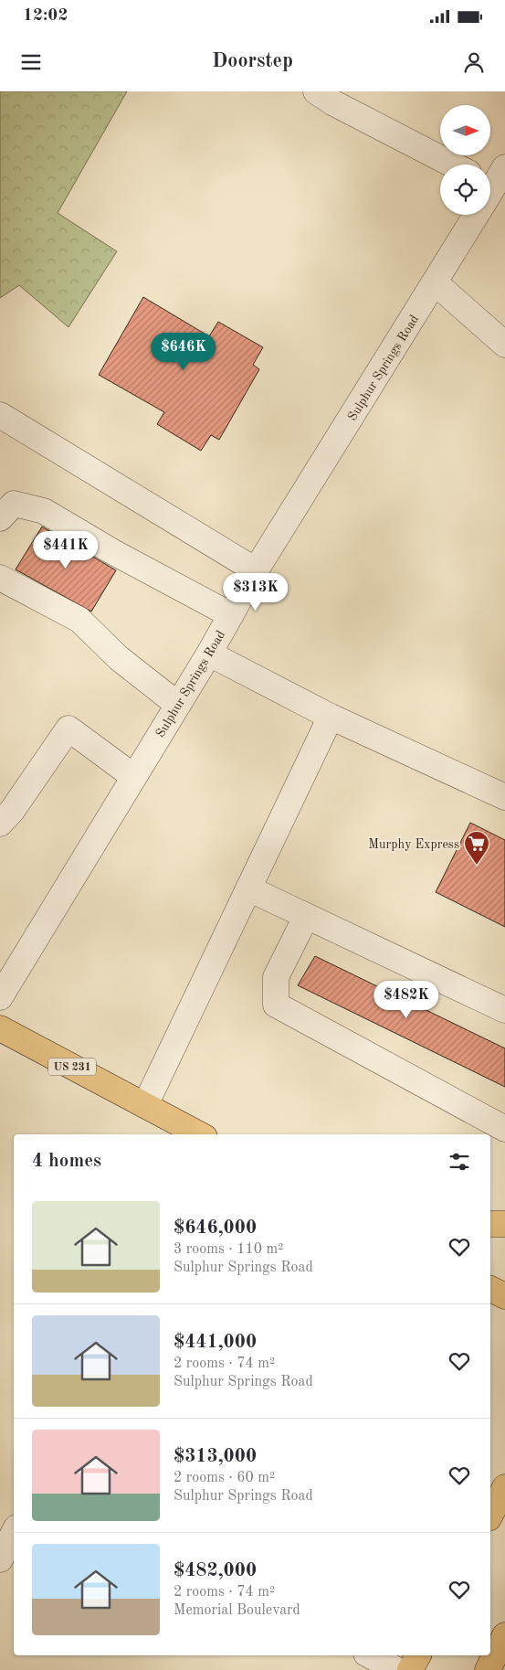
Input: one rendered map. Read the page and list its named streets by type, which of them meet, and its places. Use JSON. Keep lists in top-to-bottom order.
{
  "streets": {
    "main road": ["US 231"],
    "street": ["Sulphur Springs Road"]
  },
  "places": {
    "supermarket": ["Murphy Express"]
  },
  "north": "right",
  "page": {
    "status": "12:02",
    "header": "Doorstep",
    "price": [
      "$646K",
      "$441K",
      "$313K",
      "$482K"
    ],
    "heading": "4 homes",
    "list": [
      {
        "name": "$646,000",
        "note": "3 rooms · 110 m² · Sulphur Springs Road"
      },
      {
        "name": "$441,000",
        "note": "2 rooms · 74 m² · Sulphur Springs Road"
      },
      {
        "name": "$313,000",
        "note": "2 rooms · 60 m² · Sulphur Springs Road"
      },
      {
        "name": "$482,000",
        "note": "2 rooms · 74 m² · Memorial Boulevard"
      }
    ]
  }
}
